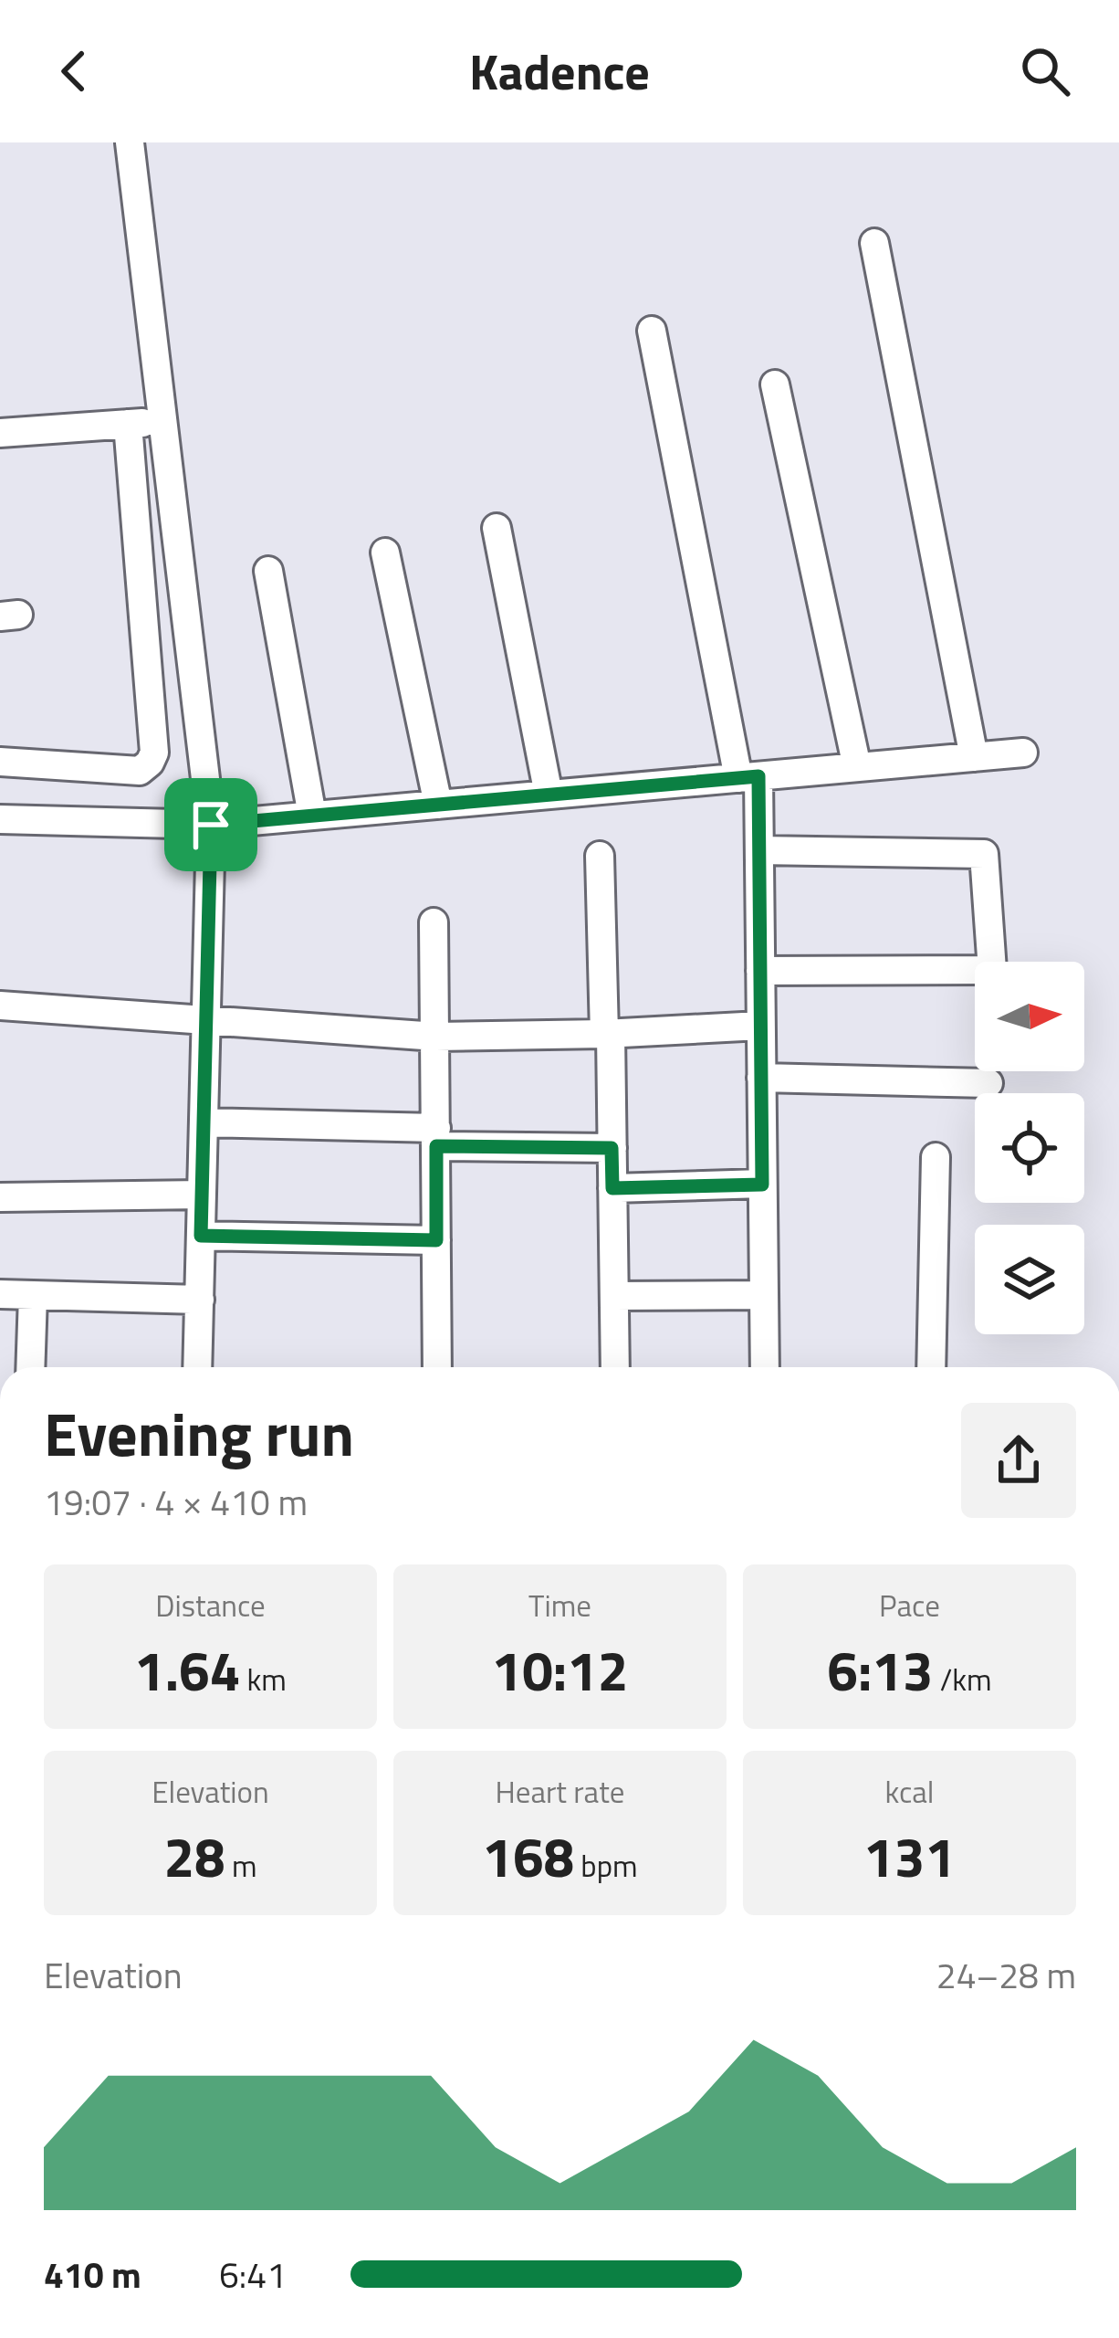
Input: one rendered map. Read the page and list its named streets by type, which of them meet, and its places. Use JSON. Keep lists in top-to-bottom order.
{
  "north": "right",
  "page": {
    "header": "Kadence",
    "heading": ["Evening run", "19:07 · 4 × 410 m"],
    "stats": [
      ["Distance", "1.64 km"],
      ["Time", "10:12"],
      ["Pace", "6:13 /km"],
      ["Elevation", "28 m"],
      ["Heart rate", "168 bpm"],
      ["kcal", "131"]
    ],
    "chart": ["Elevation", "24–28 m"],
    "list": [
      {
        "name": "410 m",
        "note": "6:41"
      }
    ]
  }
}
